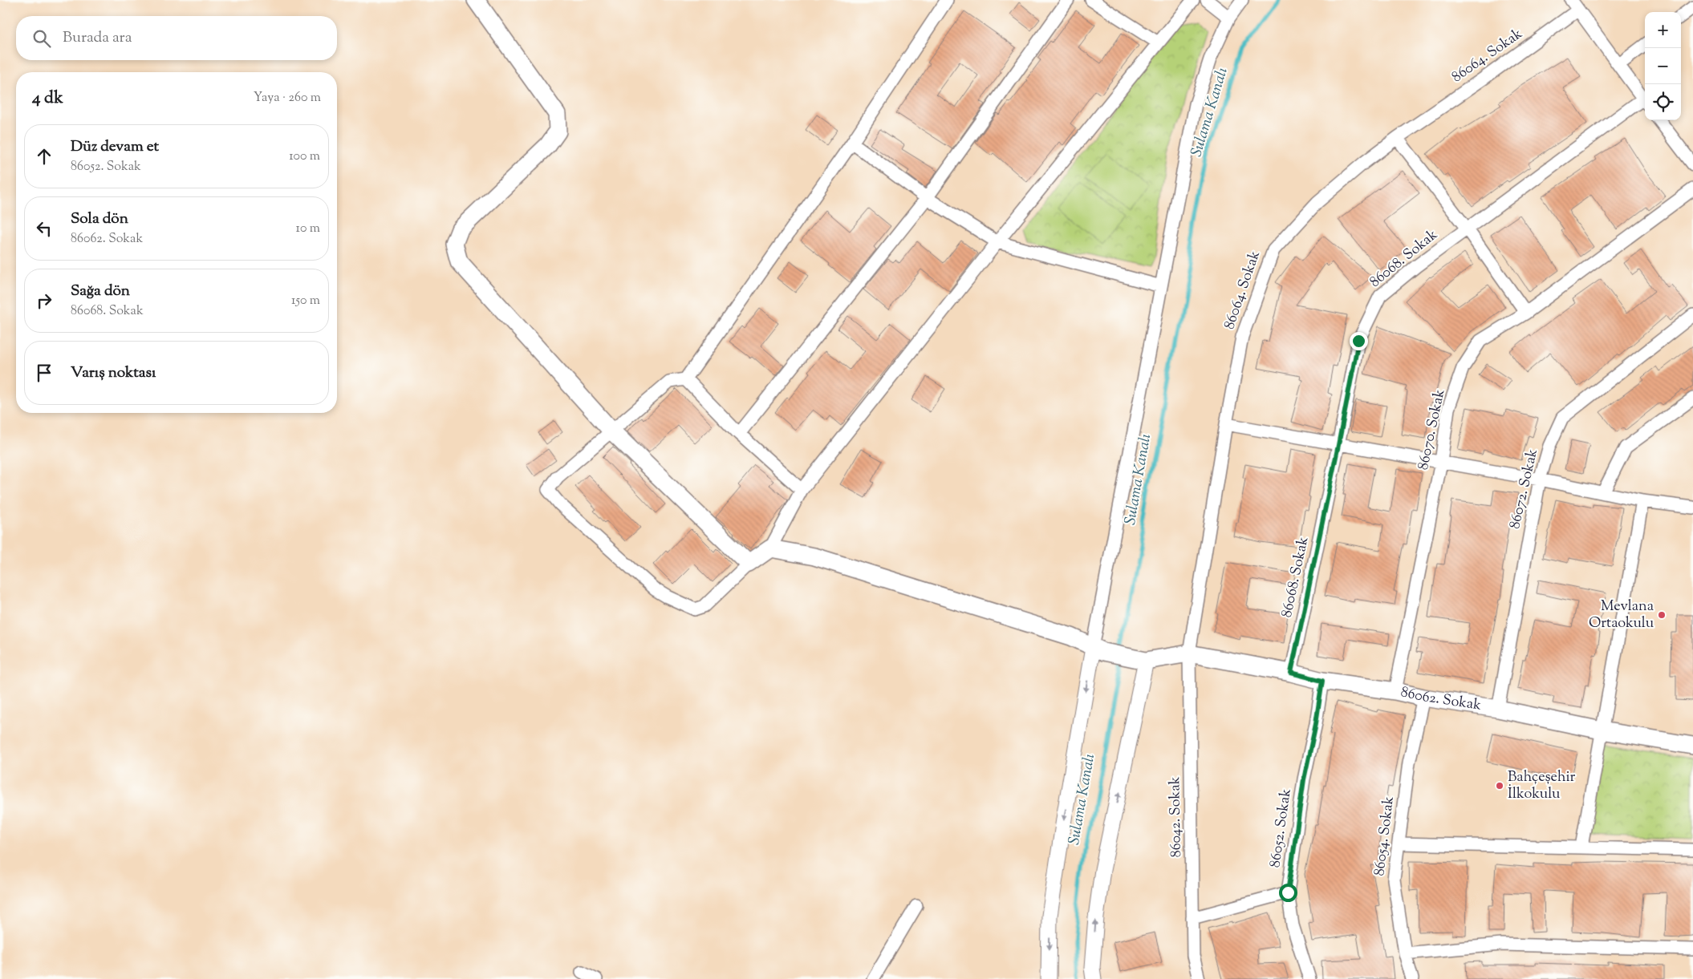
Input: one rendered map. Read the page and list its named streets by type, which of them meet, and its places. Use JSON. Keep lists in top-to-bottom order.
{
  "streets": {
    "main road": ["86062. Sokak"],
    "street": [
      "86064. Sokak",
      "86068. Sokak",
      "86070. Sokak",
      "86072. Sokak",
      "86042. Sokak",
      "86052. Sokak",
      "86054. Sokak"
    ]
  },
  "crossings": [
    ["86064. Sokak", "86062. Sokak"],
    ["86064. Sokak", "86042. Sokak"],
    ["86068. Sokak", "86062. Sokak"],
    ["86070. Sokak", "86062. Sokak"],
    ["86072. Sokak", "86062. Sokak"],
    ["86062. Sokak", "86042. Sokak"],
    ["86062. Sokak", "86052. Sokak"],
    ["86062. Sokak", "86054. Sokak"]
  ],
  "water": ["Sulama Kanalı"],
  "places": ["Mevlana Ortaokulu", "Bahçeşehir İlkokulu"],
  "page": {
    "map_buttons": ["+", "−"],
    "search": "Burada ara",
    "heading": ["4 dk", "Yaya · 260 m"],
    "list": [
      ["Düz devam et", "86052. Sokak", "100 m"],
      ["Sola dön", "86062. Sokak", "10 m"],
      ["Sağa dön", "86068. Sokak", "150 m"],
      "Varış noktası"
    ]
  }
}
